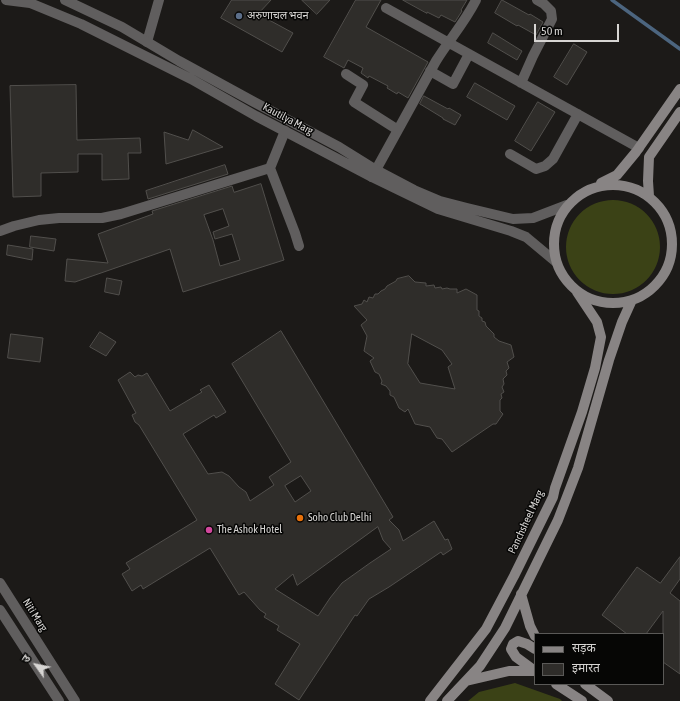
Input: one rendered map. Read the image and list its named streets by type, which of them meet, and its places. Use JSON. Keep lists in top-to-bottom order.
{
  "streets": {
    "main road": ["Panchsheel Marg"],
    "street": ["Kautilya Marg", "Niti Marg"]
  },
  "crossings": [
    ["Kautilya Marg", "Panchsheel Marg"]
  ],
  "places": ["अरुणाचल भवन", "Soho Club Delhi", "The Ashok Hotel"],
  "legend": ["सड़क", "इमारत"],
  "scale_bar": "50 m",
  "north": "top left"
}
